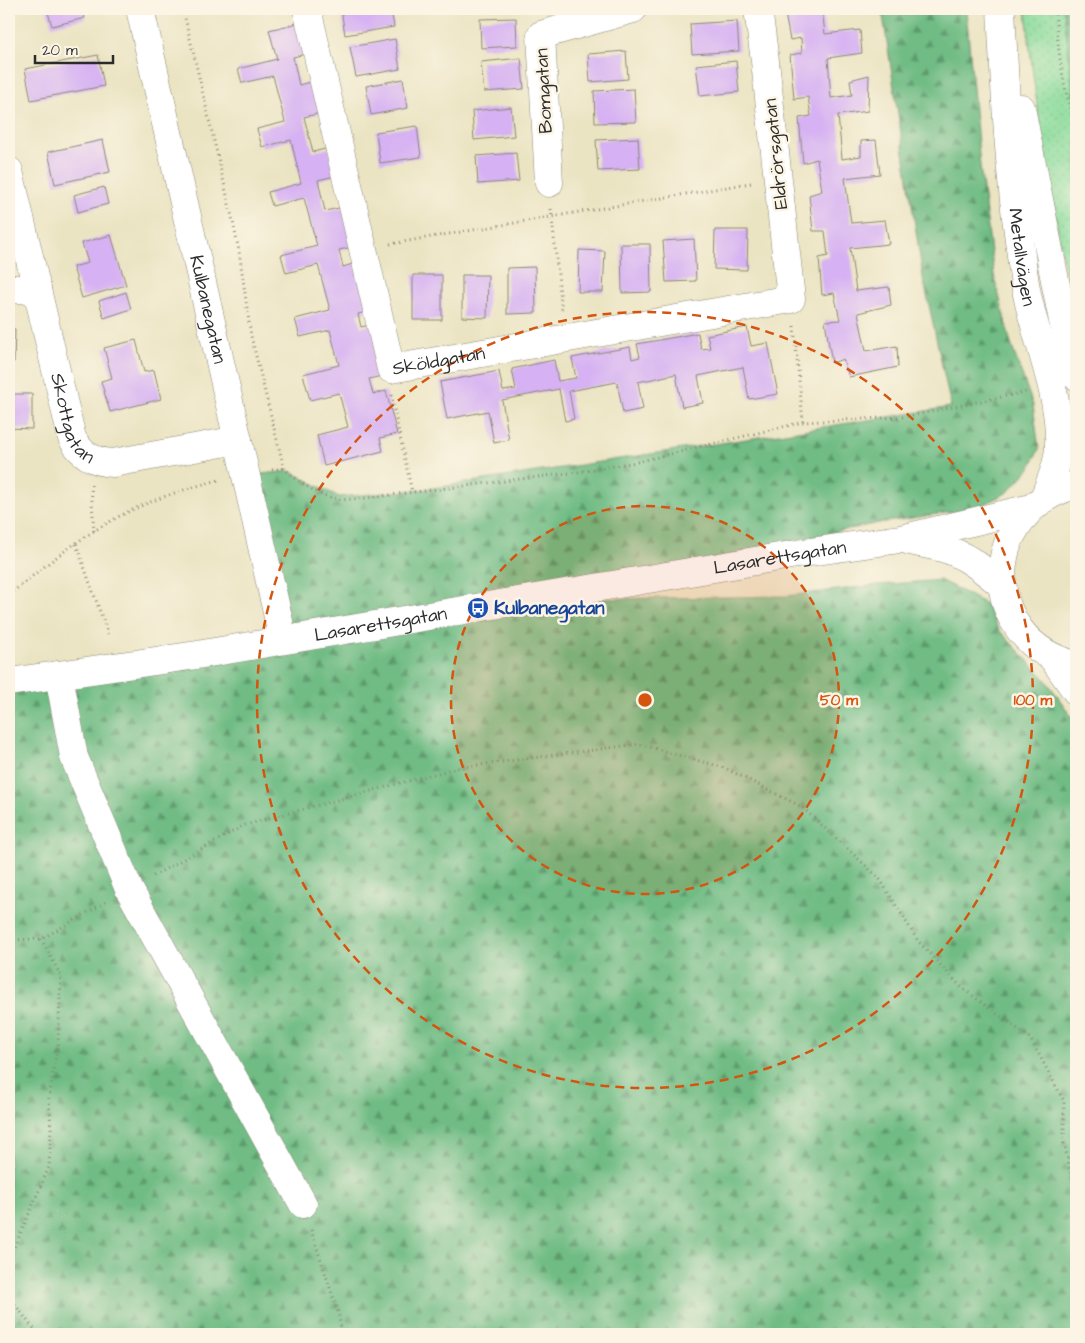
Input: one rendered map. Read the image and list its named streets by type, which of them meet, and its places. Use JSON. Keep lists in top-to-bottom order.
{
  "streets": {
    "street": [
      "Bomgatan",
      "Eldrörsgatan",
      "Metallvägen",
      "Kulbanegatan",
      "Sköldgatan",
      "Skottgatan",
      "Lasarettsgatan"
    ]
  },
  "crossings": [
    ["Eldrörsgatan", "Sköldgatan"],
    ["Metallvägen", "Lasarettsgatan"],
    ["Kulbanegatan", "Skottgatan"],
    ["Kulbanegatan", "Lasarettsgatan"]
  ],
  "places": {
    "bus stop": ["Kulbanegatan"]
  },
  "scale_bar": "20 m",
  "rings": ["50 m", "100 m"]
}
